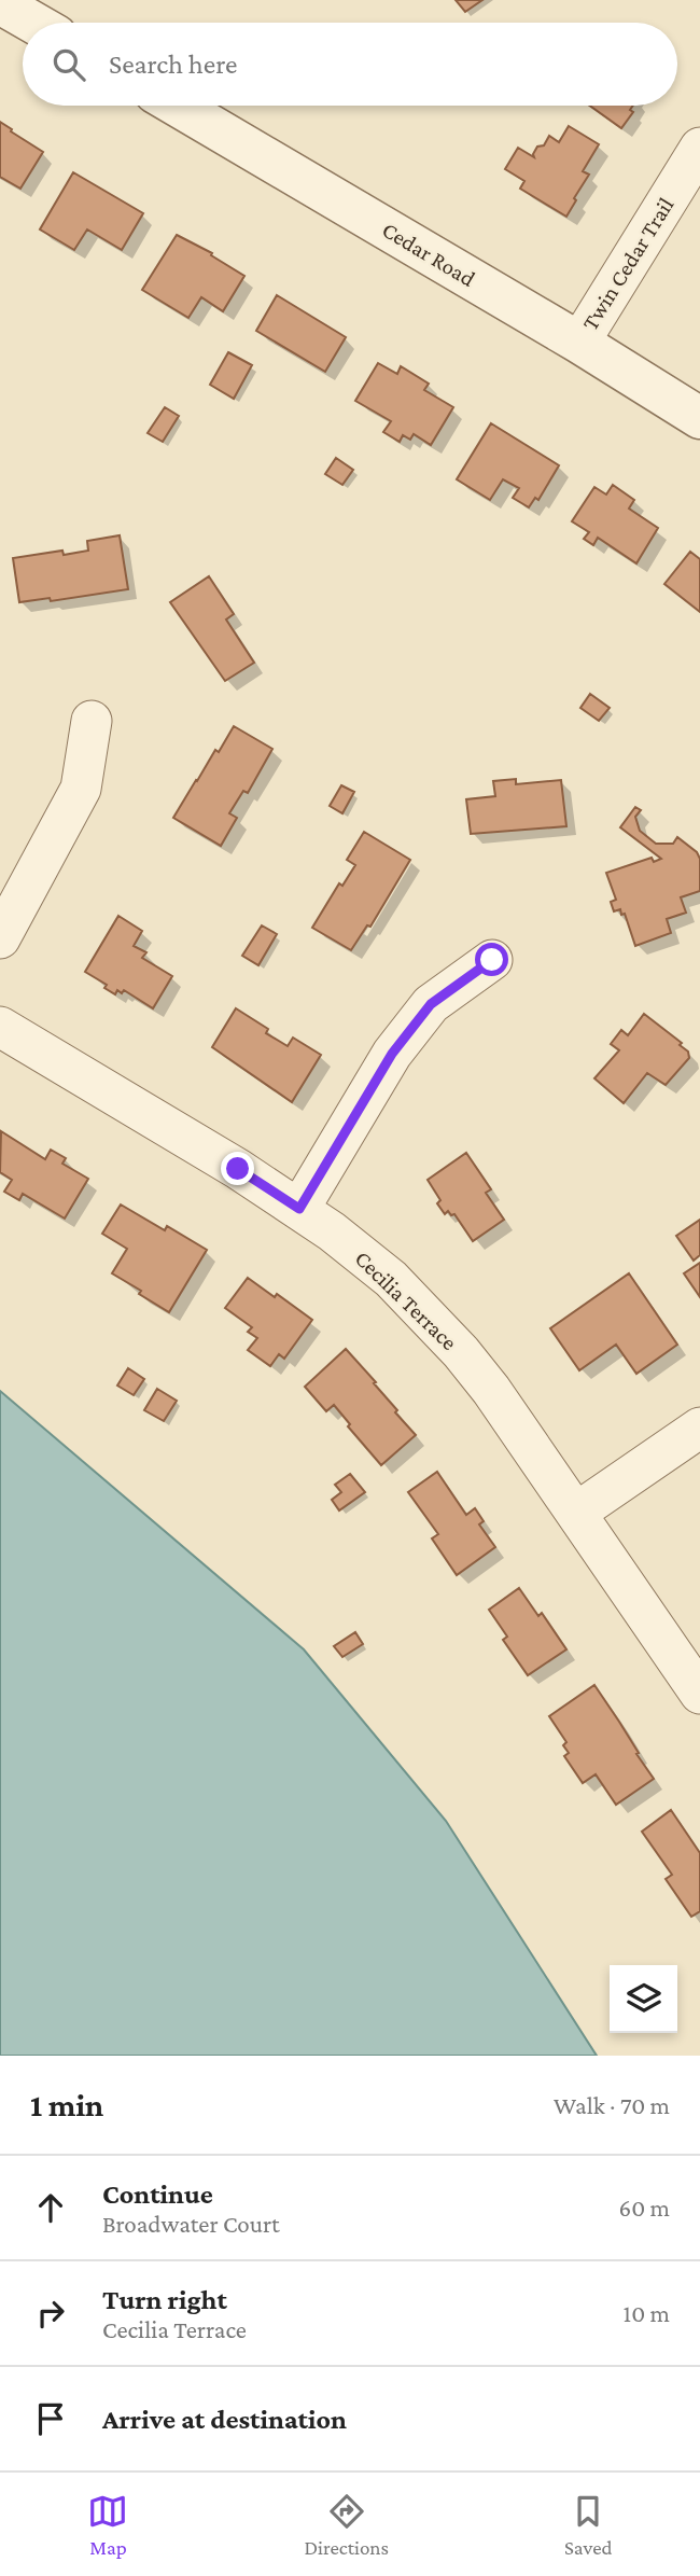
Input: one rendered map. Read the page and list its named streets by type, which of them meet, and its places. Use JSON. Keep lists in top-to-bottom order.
{
  "streets": {
    "street": ["Cedar Road", "Twin Cedar Trail", "Cecilia Terrace"]
  },
  "crossings": [
    ["Cedar Road", "Twin Cedar Trail"]
  ],
  "page": {
    "search": "Search here",
    "heading": ["1 min", "Walk · 70 m"],
    "list": [
      ["Continue", "Broadwater Court", "60 m"],
      ["Turn right", "Cecilia Terrace", "10 m"],
      "Arrive at destination"
    ],
    "nav": ["Map", "Directions", "Saved"]
  }
}
